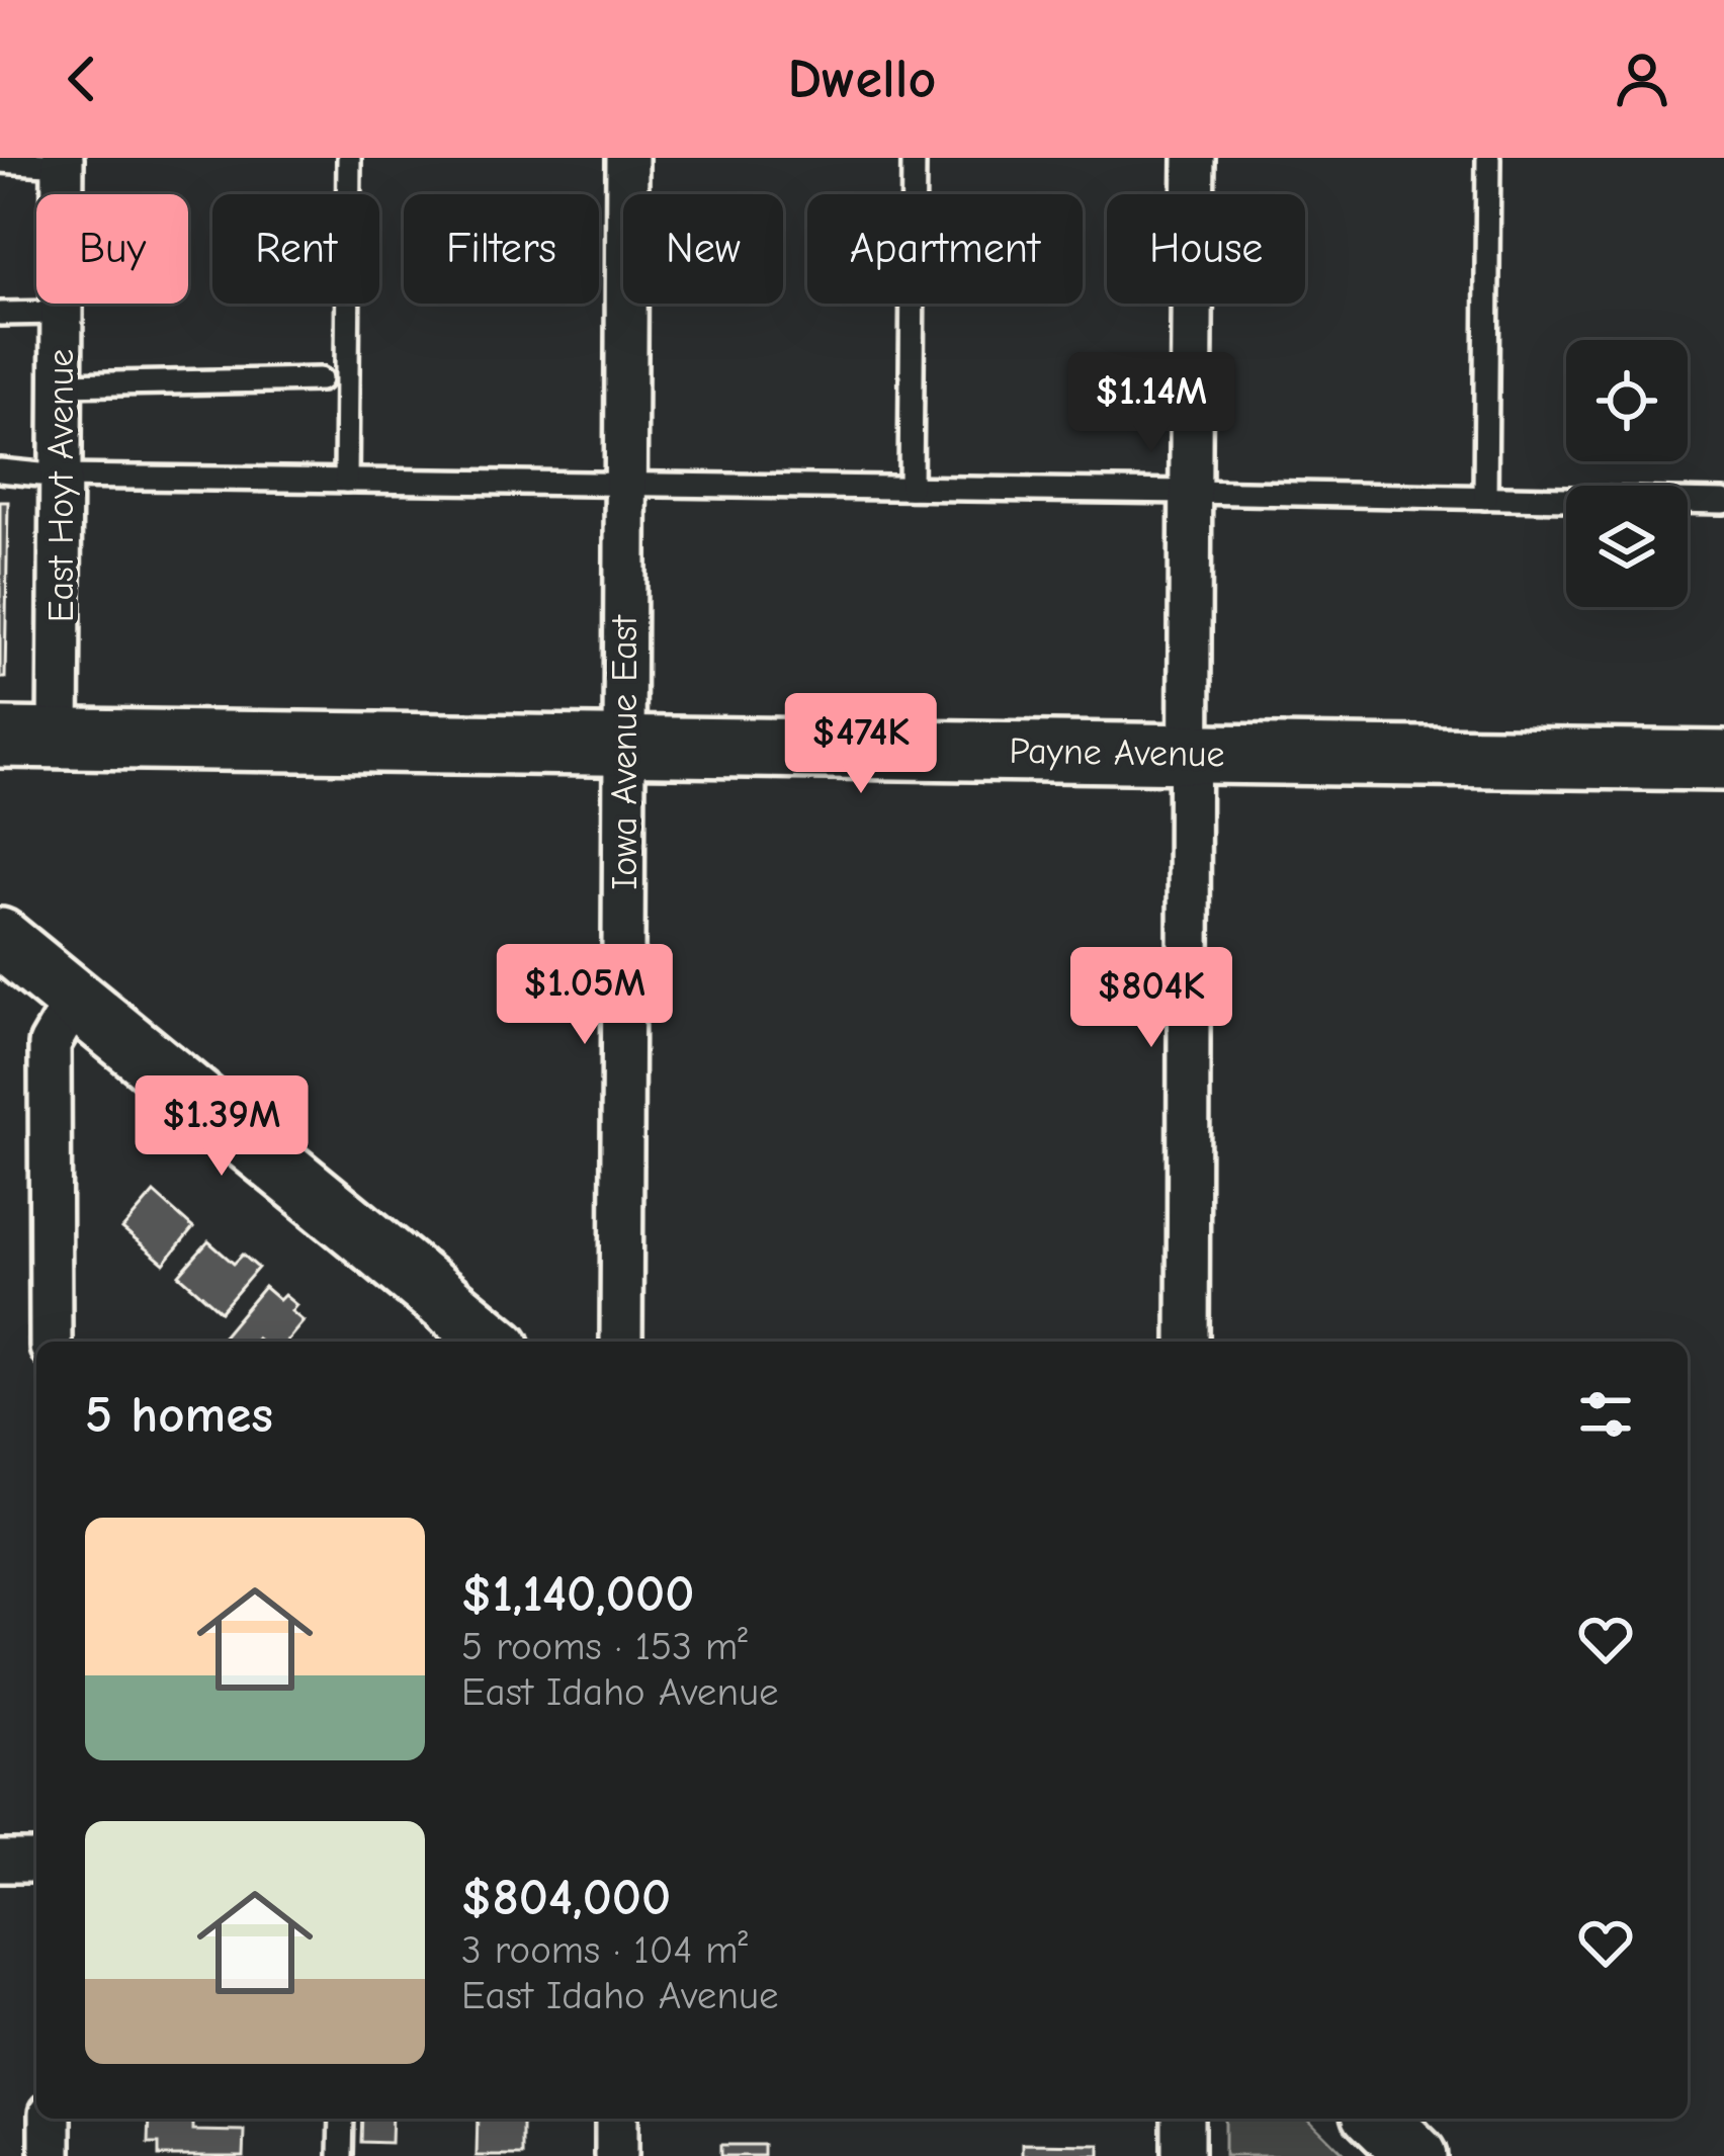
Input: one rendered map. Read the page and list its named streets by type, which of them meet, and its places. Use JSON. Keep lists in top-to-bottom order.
{
  "streets": {
    "street": ["East Hoyt Avenue", "Iowa Avenue East", "Payne Avenue"]
  },
  "crossings": [
    ["East Hoyt Avenue", "Payne Avenue"],
    ["Iowa Avenue East", "Payne Avenue"]
  ],
  "page": {
    "header": "Dwello",
    "chip": [
      "Buy",
      "Rent",
      "Filters",
      "New",
      "Apartment",
      "House"
    ],
    "price": [
      "$1.14M",
      "$474K",
      "$1.05M",
      "$804K",
      "$1.39M"
    ],
    "heading": "5 homes",
    "list": [
      {
        "name": "$1,140,000",
        "note": "5 rooms · 153 m² · East Idaho Avenue"
      },
      {
        "name": "$804,000",
        "note": "3 rooms · 104 m² · East Idaho Avenue"
      }
    ]
  }
}
